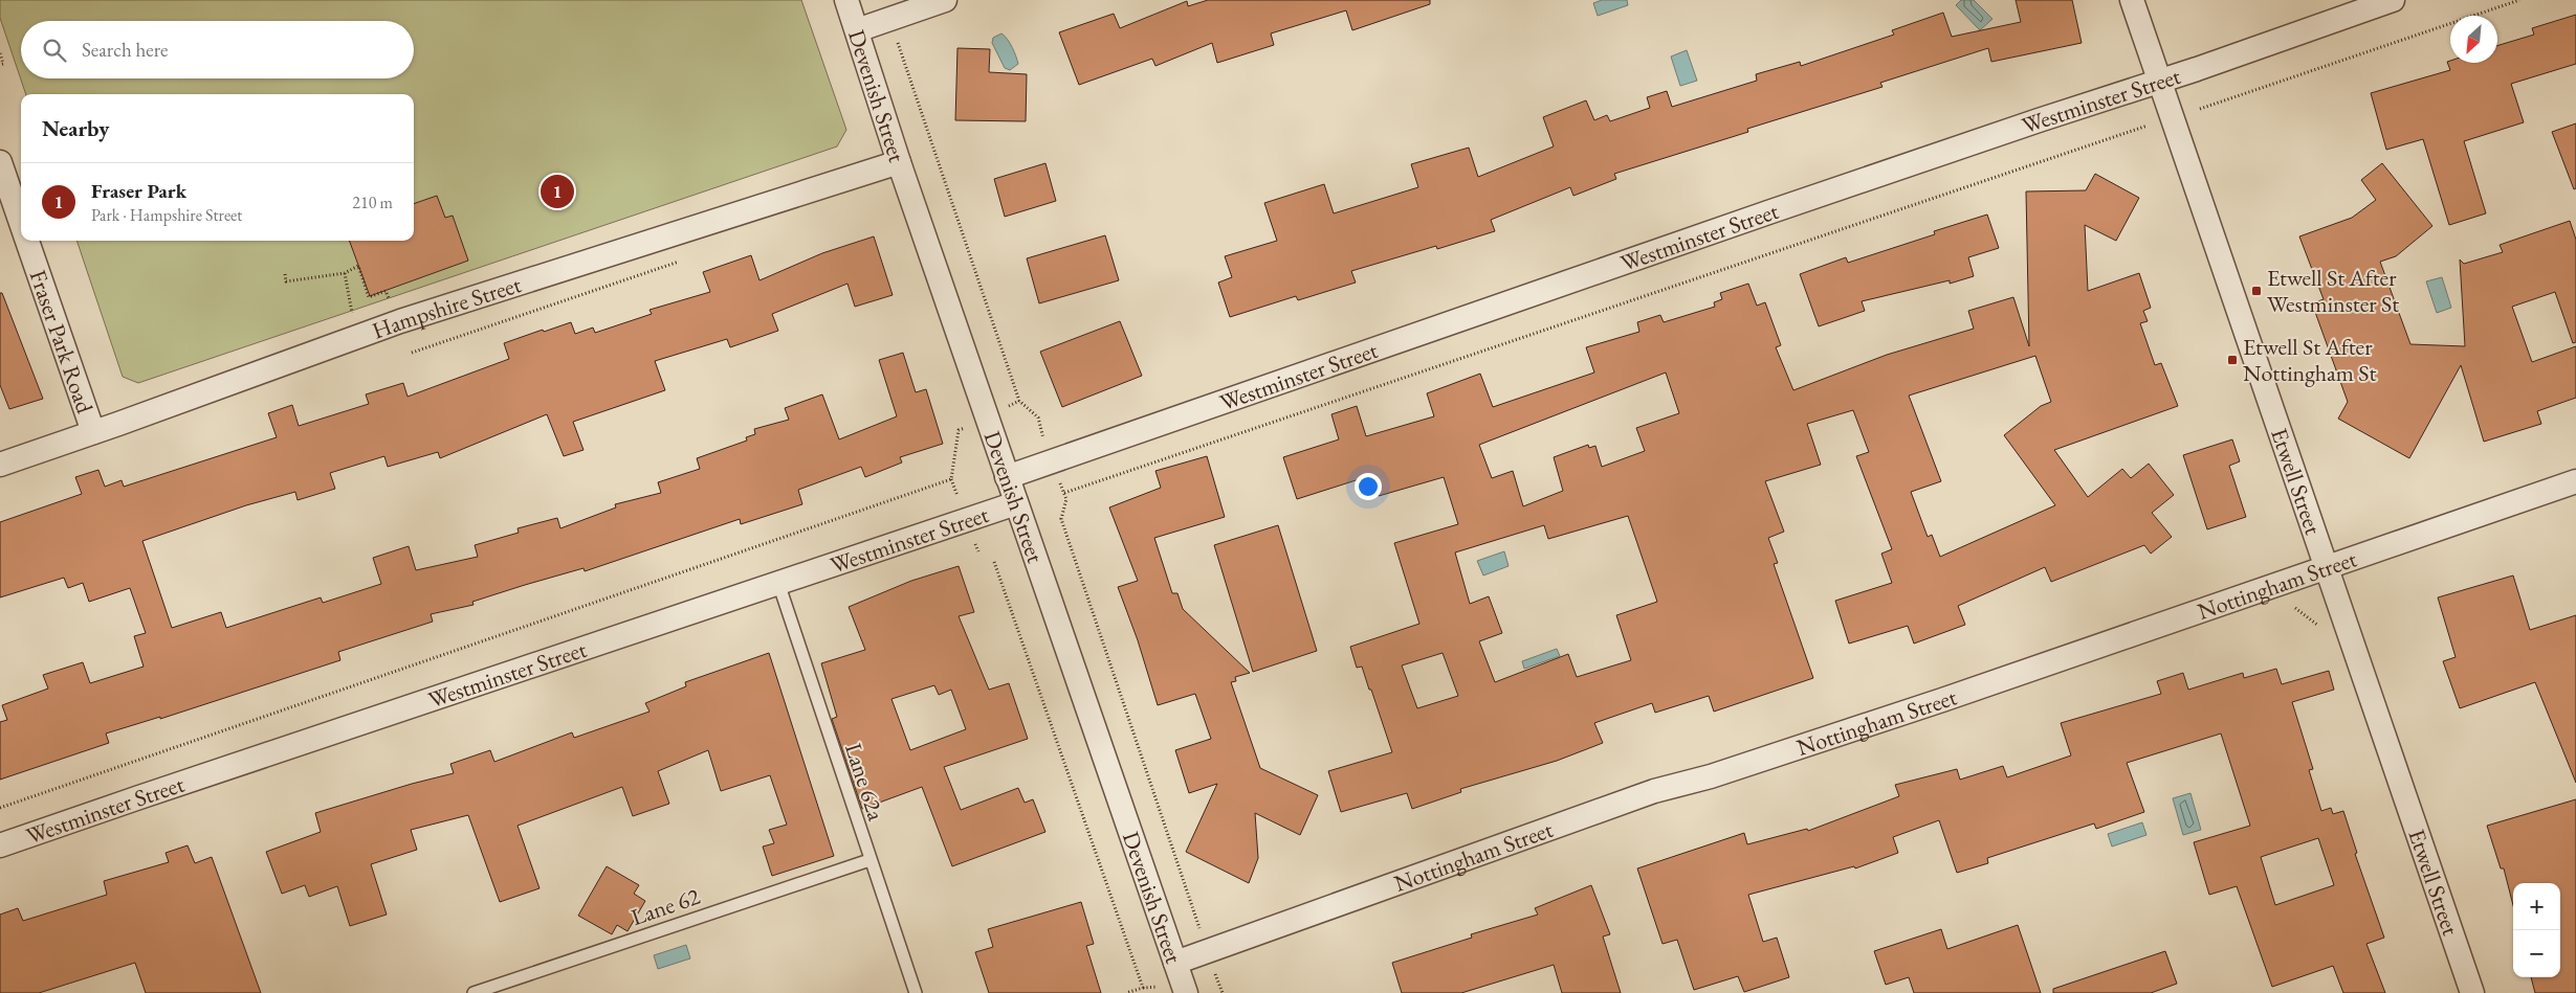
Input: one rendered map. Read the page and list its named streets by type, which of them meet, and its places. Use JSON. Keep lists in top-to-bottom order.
{
  "streets": {
    "street": [
      "Devenish Street",
      "Westminster Street",
      "Hampshire Street",
      "Fraser Park Road",
      "Etwell Street",
      "Nottingham Street"
    ],
    "lane": ["Lane 62a", "Lane 62"]
  },
  "crossings": [
    ["Devenish Street", "Westminster Street"],
    ["Devenish Street", "Hampshire Street"],
    ["Devenish Street", "Nottingham Street"],
    ["Westminster Street", "Etwell Street"],
    ["Westminster Street", "Lane 62a"],
    ["Hampshire Street", "Fraser Park Road"],
    ["Etwell Street", "Nottingham Street"],
    ["Lane 62a", "Lane 62"]
  ],
  "places": {
    "transit": ["Etwell St After Westminster St", "Etwell St After Nottingham St"]
  },
  "north": "bottom left",
  "page": {
    "search": "Search here",
    "heading": "Nearby",
    "list": [
      {
        "mark": "1",
        "name": "Fraser Park",
        "note": "Park · Hampshire Street",
        "value": "210 m"
      }
    ],
    "pins": "1",
    "map_buttons": ["+", "−"]
  }
}
